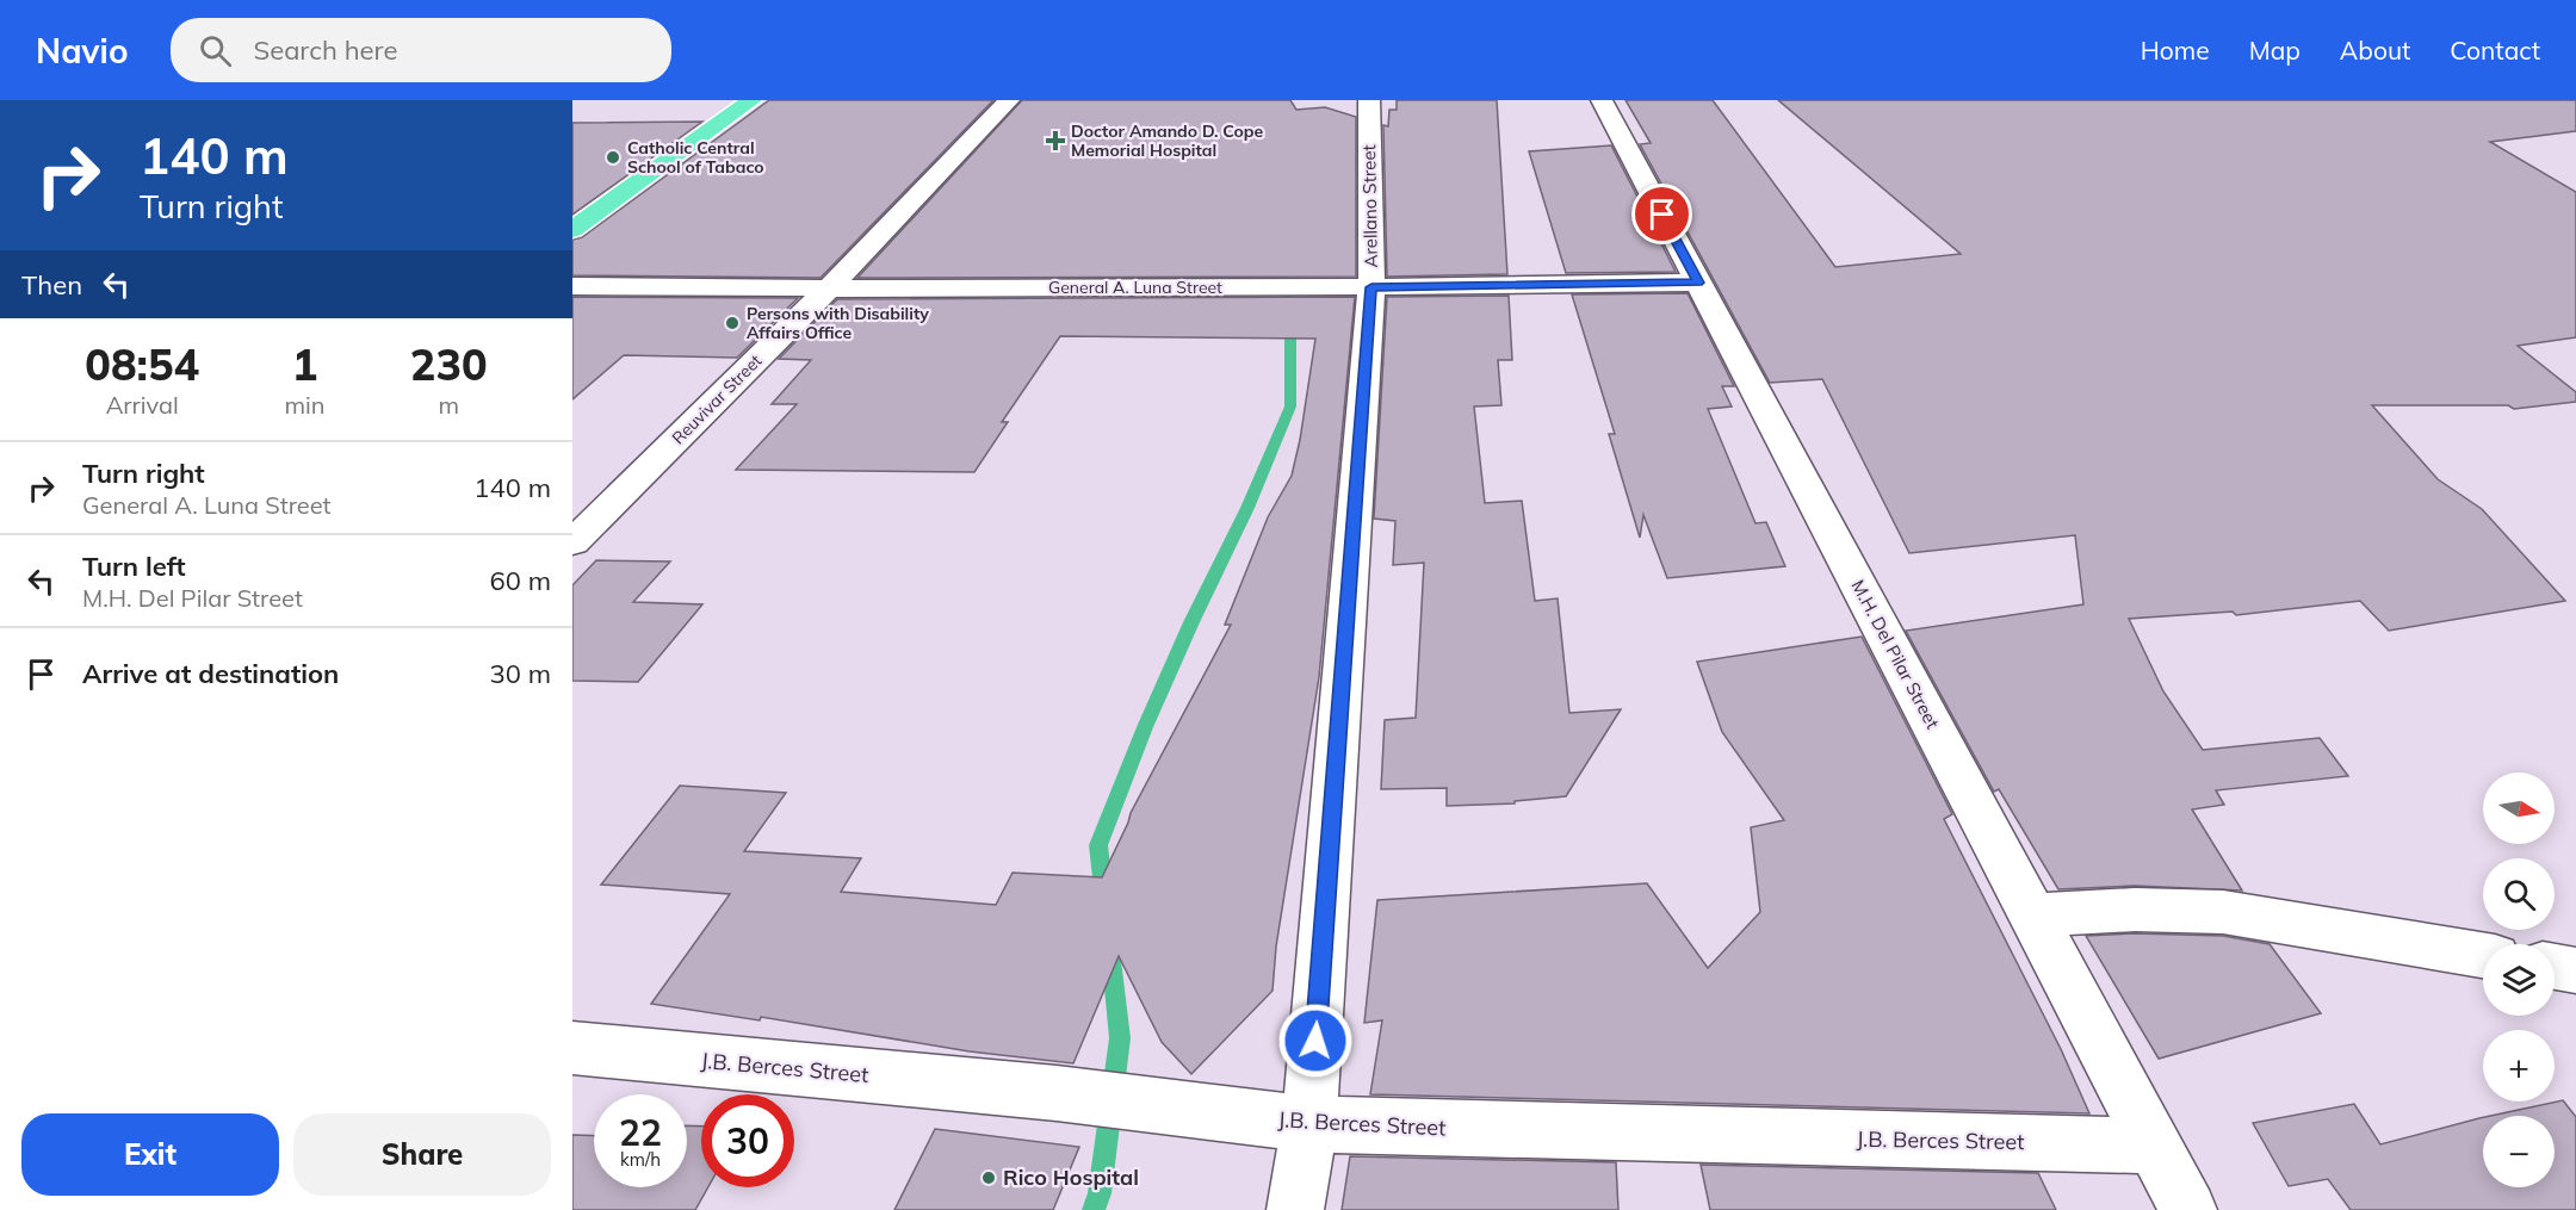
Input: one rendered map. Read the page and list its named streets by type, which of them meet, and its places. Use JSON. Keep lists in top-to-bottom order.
{
  "streets": {
    "street": [
      "Arellano Street",
      "General A. Luna Street",
      "Reuvivar Street",
      "M.H. Del Pilar Street",
      "J.B. Berces Street"
    ]
  },
  "crossings": [
    ["Arellano Street", "General A. Luna Street"],
    ["Arellano Street", "J.B. Berces Street"],
    ["General A. Luna Street", "Reuvivar Street"],
    ["General A. Luna Street", "M.H. Del Pilar Street"],
    ["M.H. Del Pilar Street", "J.B. Berces Street"]
  ],
  "places": {
    "health": ["Doctor Amando D. Cope Memorial Hospital"],
    "other": ["Catholic Central School of Tabaco", "Persons with Disability Affairs Office", "Rico Hospital"]
  },
  "north": "right",
  "page": {
    "header": "Navio",
    "search": "Search here",
    "nav": [
      "Home",
      "Map",
      "About",
      "Contact"
    ],
    "turn": ["140 m", "Turn right"],
    "then": "Then",
    "eta": [
      "08:54",
      "Arrival",
      "1",
      "min",
      "230",
      "m"
    ],
    "list": [
      {
        "name": "Turn right",
        "note": "General A. Luna Street",
        "value": "140 m"
      },
      {
        "name": "Turn left",
        "note": "M.H. Del Pilar Street",
        "value": "60 m"
      },
      {
        "name": "Arrive at destination",
        "value": "30 m"
      }
    ],
    "map_buttons": ["+", "−"],
    "speed": "22 km/h",
    "limit": "30",
    "buttons": ["Exit", "Share"]
  }
}
